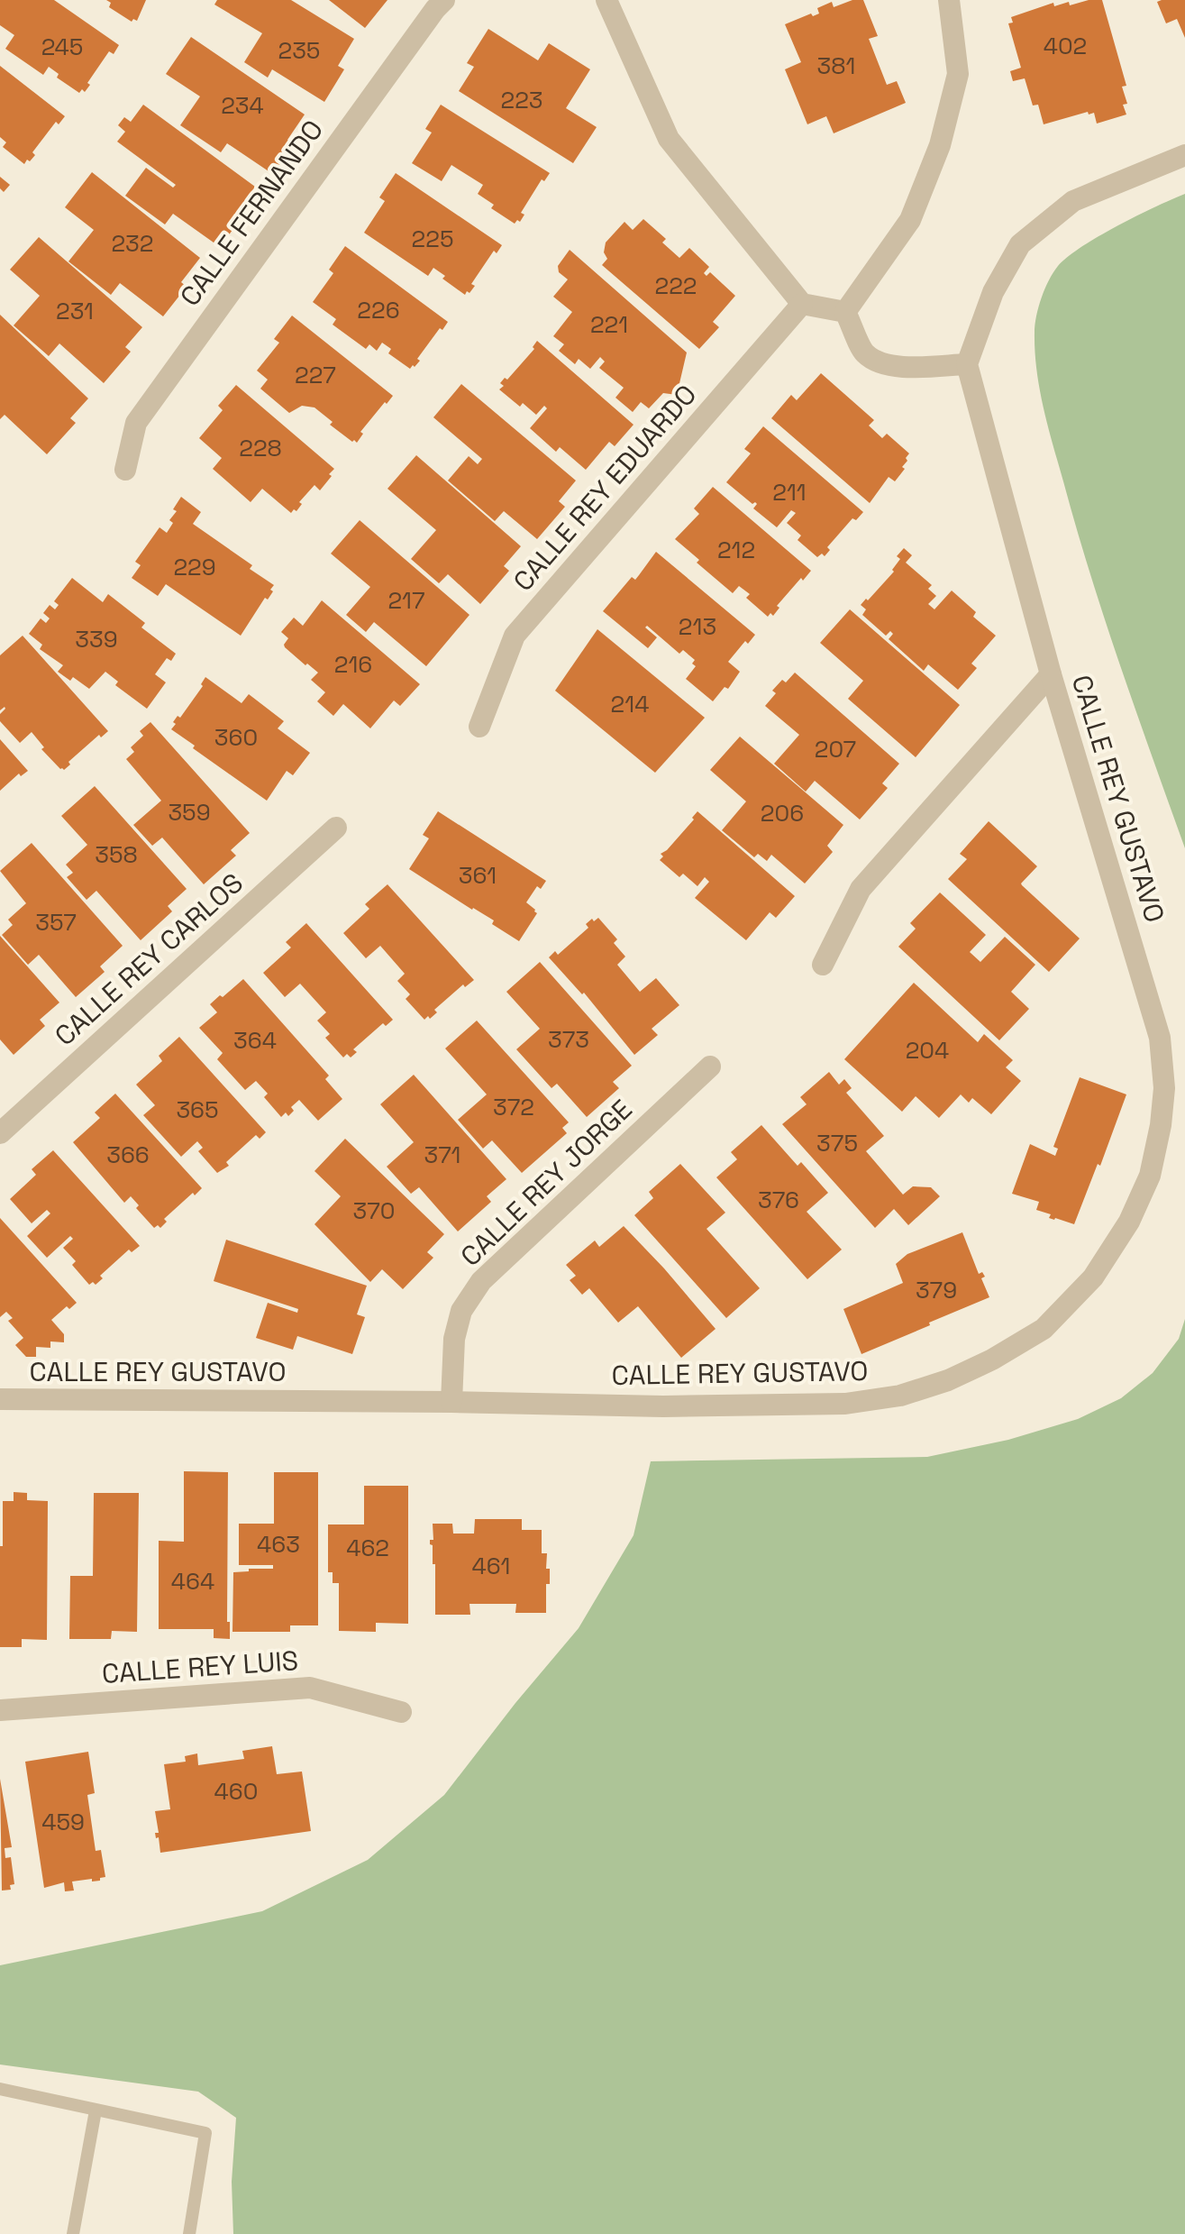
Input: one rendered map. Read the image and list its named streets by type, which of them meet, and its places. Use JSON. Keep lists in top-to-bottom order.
{
  "streets": {
    "street": [
      "CALLE FERNANDO",
      "CALLE REY EDUARDO",
      "CALLE REY GUSTAVO",
      "CALLE REY CARLOS",
      "CALLE REY JORGE",
      "CALLE REY LUIS"
    ]
  },
  "crossings": [
    ["CALLE REY GUSTAVO", "CALLE REY JORGE"]
  ],
  "house_numbers": [
    "402",
    "245",
    "235",
    "381",
    "223",
    "234",
    "225",
    "232",
    "222",
    "226",
    "231",
    "221",
    "227",
    "228",
    "211",
    "212",
    "229",
    "217",
    "213",
    "339",
    "216",
    "214",
    "360",
    "207",
    "359",
    "206",
    "358",
    "361",
    "357",
    "373",
    "364",
    "204",
    "372",
    "365",
    "375",
    "366",
    "371",
    "376",
    "370",
    "379",
    "463",
    "462",
    "461",
    "464",
    "460",
    "459"
  ]
}
